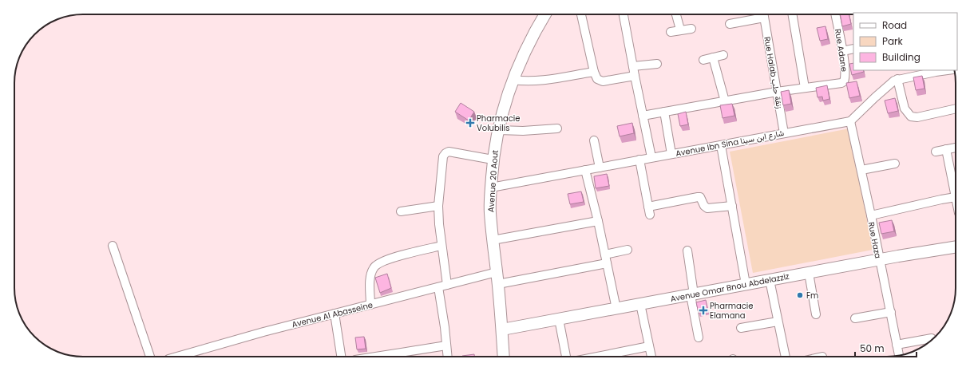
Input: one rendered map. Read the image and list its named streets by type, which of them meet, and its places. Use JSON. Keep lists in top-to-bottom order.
{
  "streets": {
    "street": [
      "Rue Adane",
      "Rue Halab زنقة حلب",
      "Avenue Ibn Sina شارع ابن سينا",
      "Avenue 20 Aout",
      "Rue Haza",
      "Avenue Omar Bnou Abdelazziz",
      "Avenue Al Abasseine"
    ]
  },
  "crossings": [
    ["Rue Halab زنقة حلب", "Avenue Ibn Sina شارع ابن سينا"],
    ["Avenue Ibn Sina شارع ابن سينا", "Avenue 20 Aout"],
    ["Avenue Ibn Sina شارع ابن سينا", "Rue Haza"],
    ["Avenue 20 Aout", "Avenue Omar Bnou Abdelazziz"],
    ["Avenue 20 Aout", "Avenue Al Abasseine"],
    ["Rue Haza", "Avenue Omar Bnou Abdelazziz"]
  ],
  "places": {
    "health": ["Pharmacie Volubilis", "Pharmacie Elamana"],
    "other": ["Fm"]
  },
  "legend": ["Road", "Park", "Building"],
  "scale_bar": "50 m"
}
